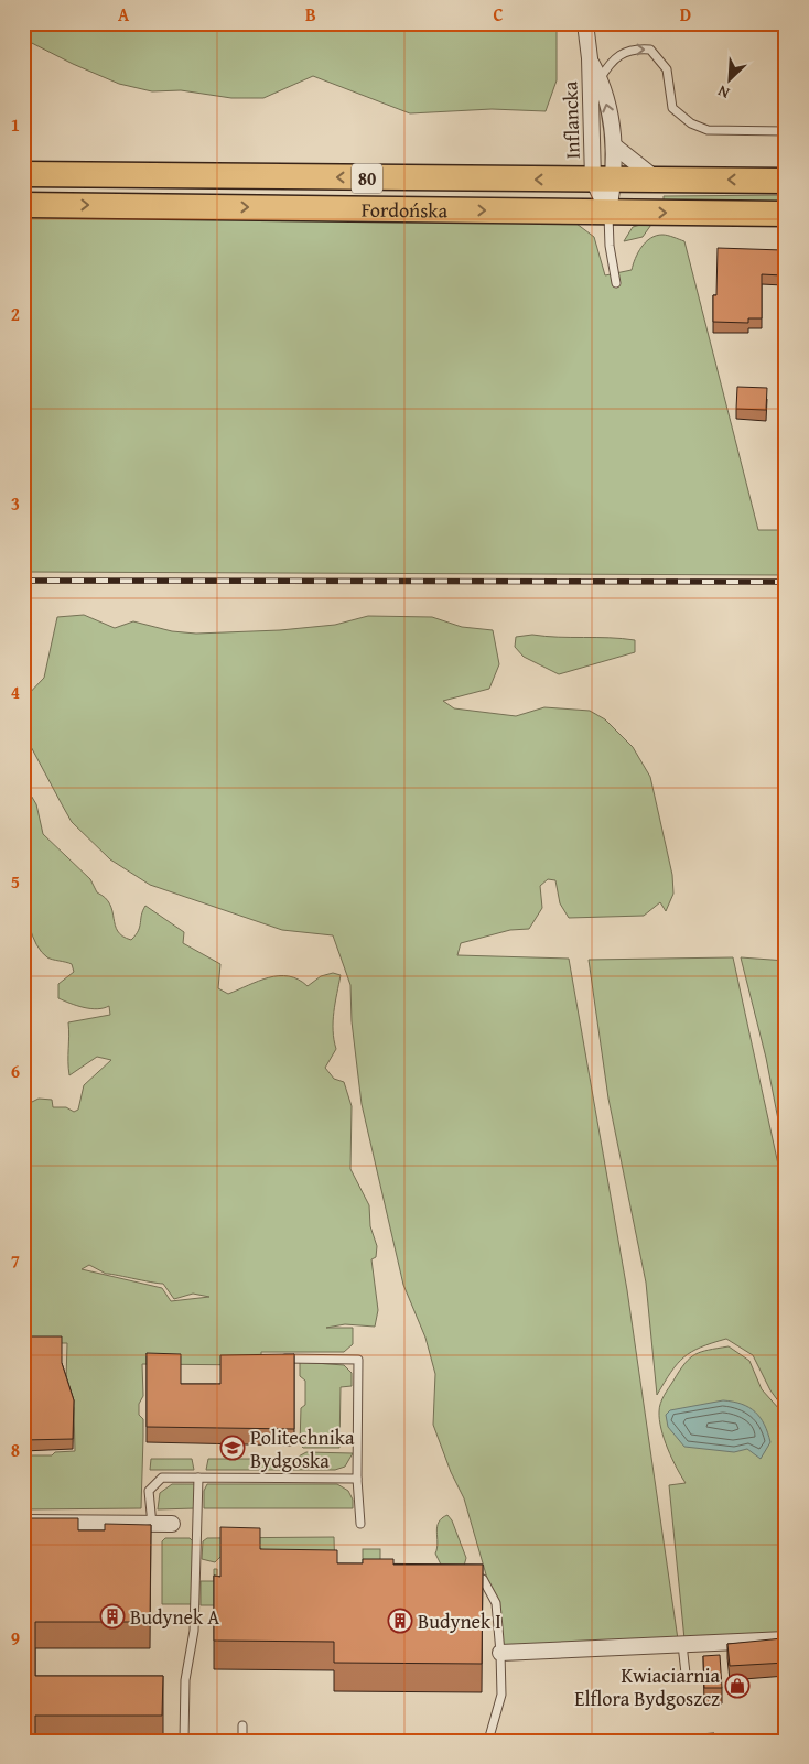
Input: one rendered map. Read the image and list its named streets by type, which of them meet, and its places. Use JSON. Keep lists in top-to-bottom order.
{
  "streets": {
    "main road": ["80", "Fordońska"],
    "street": ["Inflancka"]
  },
  "crossings": [
    ["Inflancka", "Fordońska"]
  ],
  "places": {
    "school or university": ["Politechnika Bydgoska"],
    "building": ["Budynek A", "Budynek I"],
    "shop": ["Kwiaciarnia Elflora Bydgoszcz"]
  },
  "north": "bottom left",
  "grid": {
    "columns": [
      "A",
      "B",
      "C",
      "D"
    ],
    "rows": [
      "1",
      "2",
      "3",
      "4",
      "5",
      "6",
      "7",
      "8",
      "9"
    ]
  }
}
